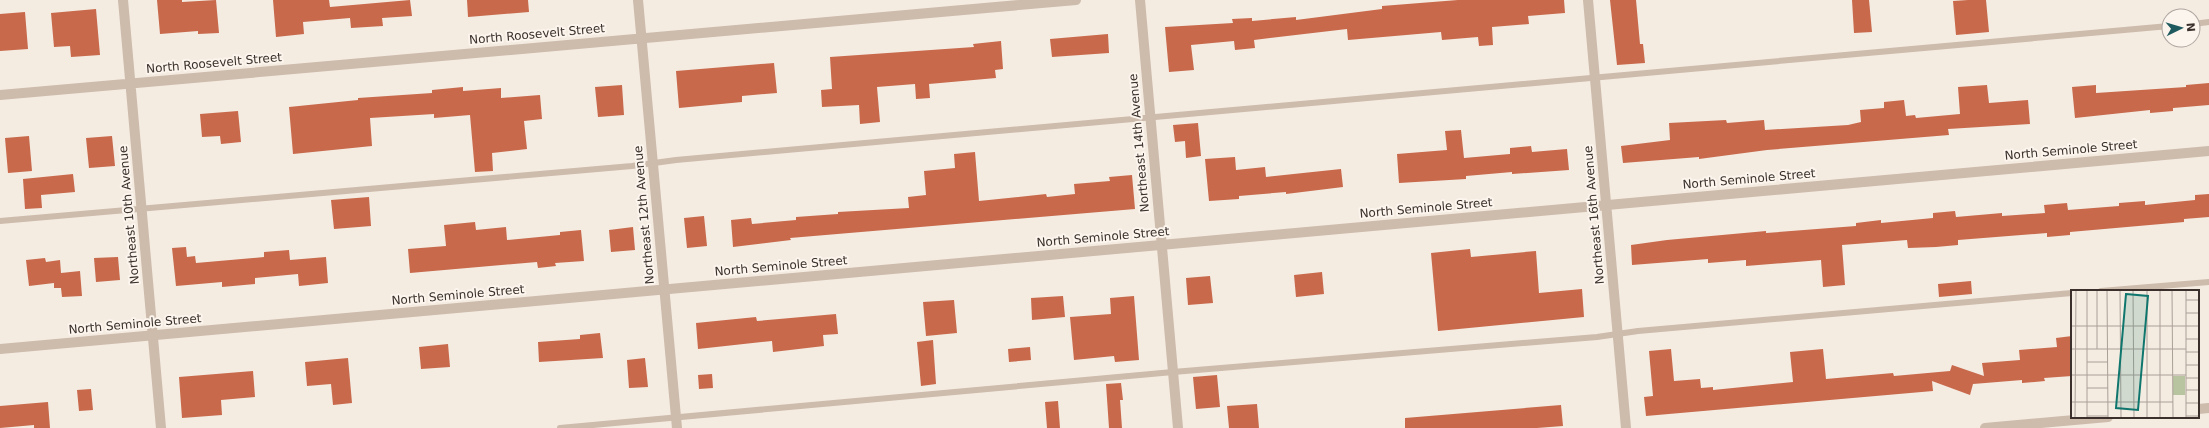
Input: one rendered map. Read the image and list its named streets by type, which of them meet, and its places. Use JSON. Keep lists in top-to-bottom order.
{
  "streets": {
    "street": [
      "North Roosevelt Street",
      "Northeast 14th Avenue",
      "North Seminole Street",
      "Northeast 10th Avenue",
      "Northeast 12th Avenue",
      "Northeast 16th Avenue"
    ]
  },
  "crossings": [
    ["North Roosevelt Street", "Northeast 10th Avenue"],
    ["North Roosevelt Street", "Northeast 12th Avenue"],
    ["Northeast 14th Avenue", "North Seminole Street"],
    ["North Seminole Street", "Northeast 10th Avenue"],
    ["North Seminole Street", "Northeast 12th Avenue"],
    ["North Seminole Street", "Northeast 16th Avenue"]
  ],
  "north": "right"
}
